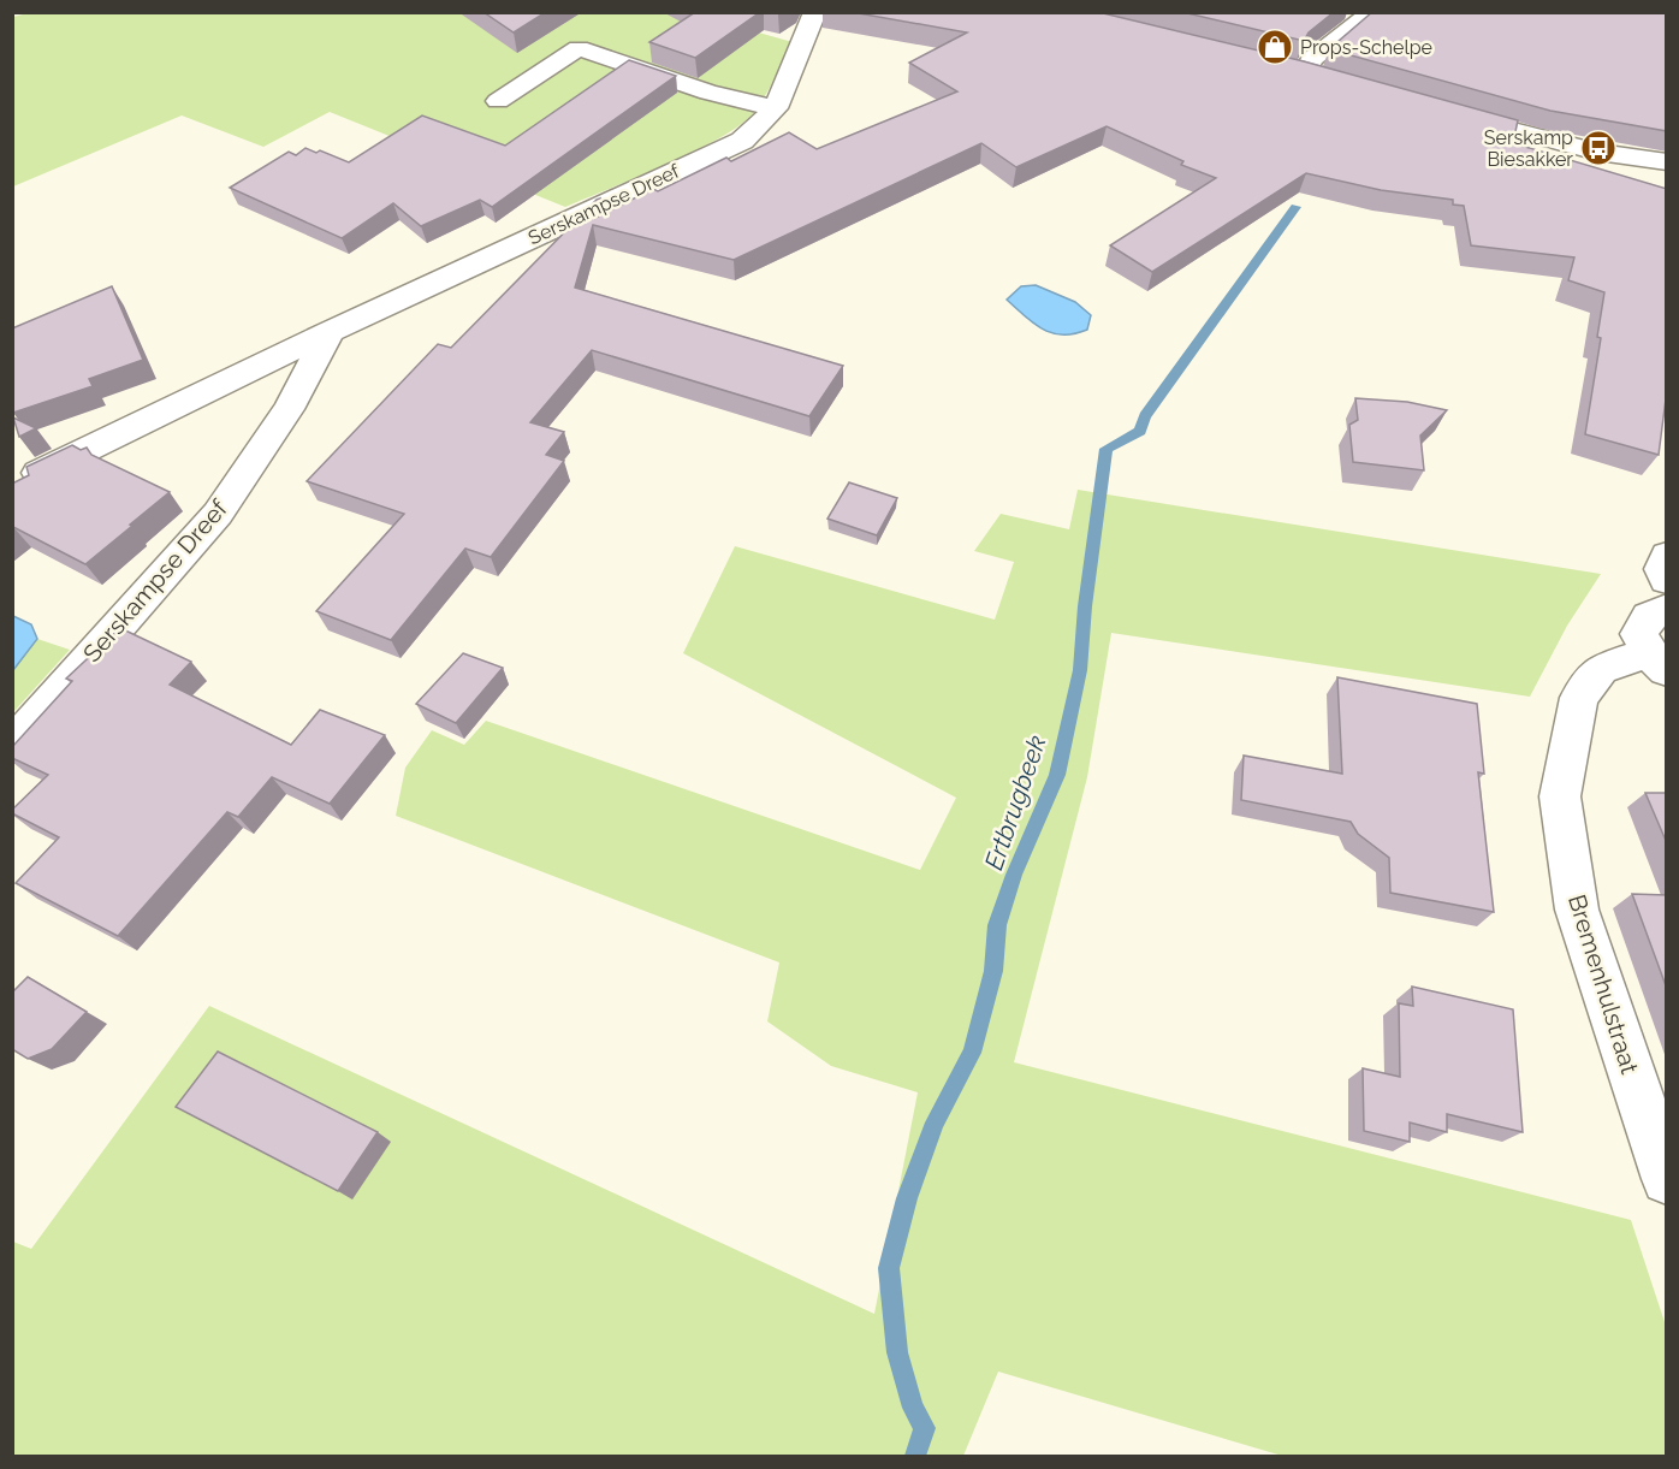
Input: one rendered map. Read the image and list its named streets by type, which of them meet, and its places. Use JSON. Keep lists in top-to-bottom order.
{
  "streets": {
    "street": ["Serskampse Dreef", "Bremenhulstraat"]
  },
  "water": ["Ertbrugbeek"],
  "places": {
    "shop": ["Props-Schelpe"],
    "bus stop": ["Serskamp Biesakker"]
  }
}
